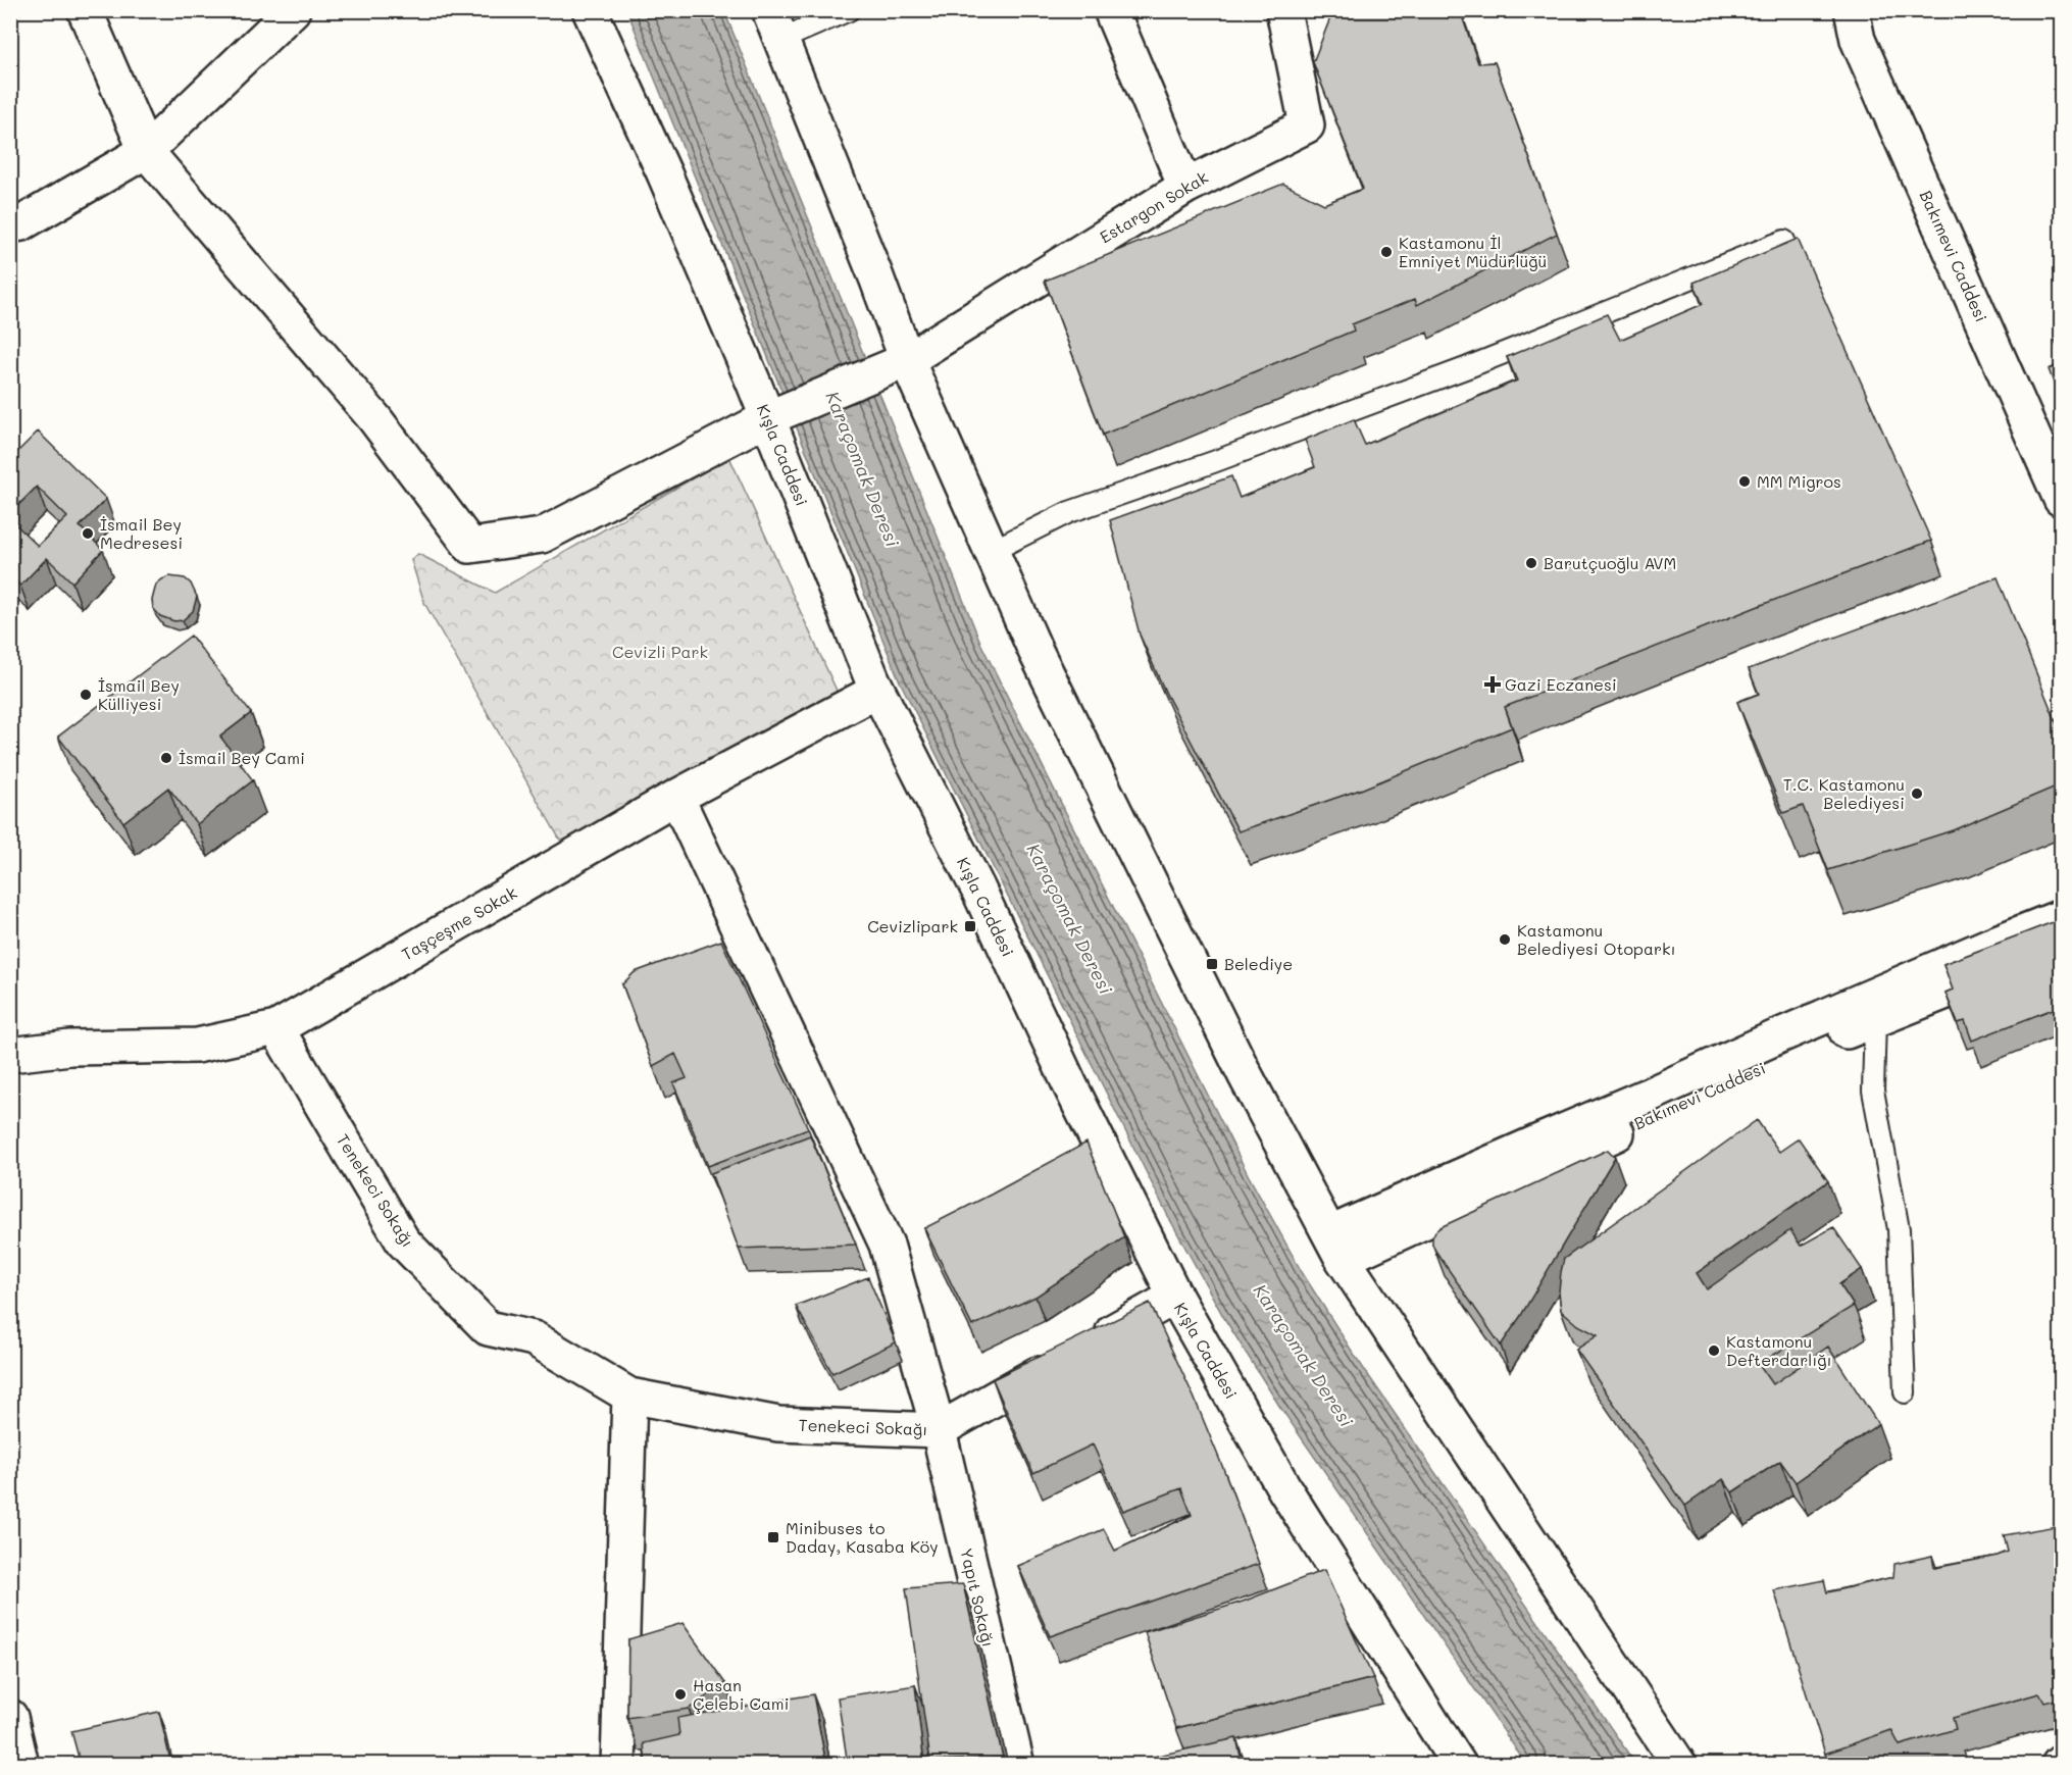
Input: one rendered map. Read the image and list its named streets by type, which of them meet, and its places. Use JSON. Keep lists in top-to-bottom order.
{
  "streets": {
    "street": [
      "Estargon Sokak",
      "Bakımevi Caddesi",
      "Kışla Caddesi",
      "Taşçeşme Sokak",
      "Tenekeci Sokağı",
      "Yapıt Sokağı"
    ]
  },
  "crossings": [
    ["Estargon Sokak", "Kışla Caddesi"],
    ["Kışla Caddesi", "Taşçeşme Sokak"],
    ["Kışla Caddesi", "Tenekeci Sokağı"],
    ["Taşçeşme Sokak", "Tenekeci Sokağı"],
    ["Taşçeşme Sokak", "Yapıt Sokağı"],
    ["Tenekeci Sokağı", "Yapıt Sokağı"]
  ],
  "water": ["Karaçomak Deresi"],
  "parks": ["Cevizli Park"],
  "places": {
    "other": [
      "Kastamonu İl Emniyet Müdürlüğü",
      "MM Migros",
      "İsmail Bey Medresesi",
      "Barutçuoğlu AVM",
      "İsmail Bey Külliyesi",
      "İsmail Bey Cami",
      "T.C. Kastamonu Belediyesi",
      "Kastamonu Belediyesi Otoparkı",
      "Kastamonu Defterdarlığı",
      "Hasan Çelebi Cami"
    ],
    "health": ["Gazi Eczanesi"],
    "transit": ["Cevizlipark", "Belediye", "Minibuses to Daday, Kasaba Köy"]
  }
}
